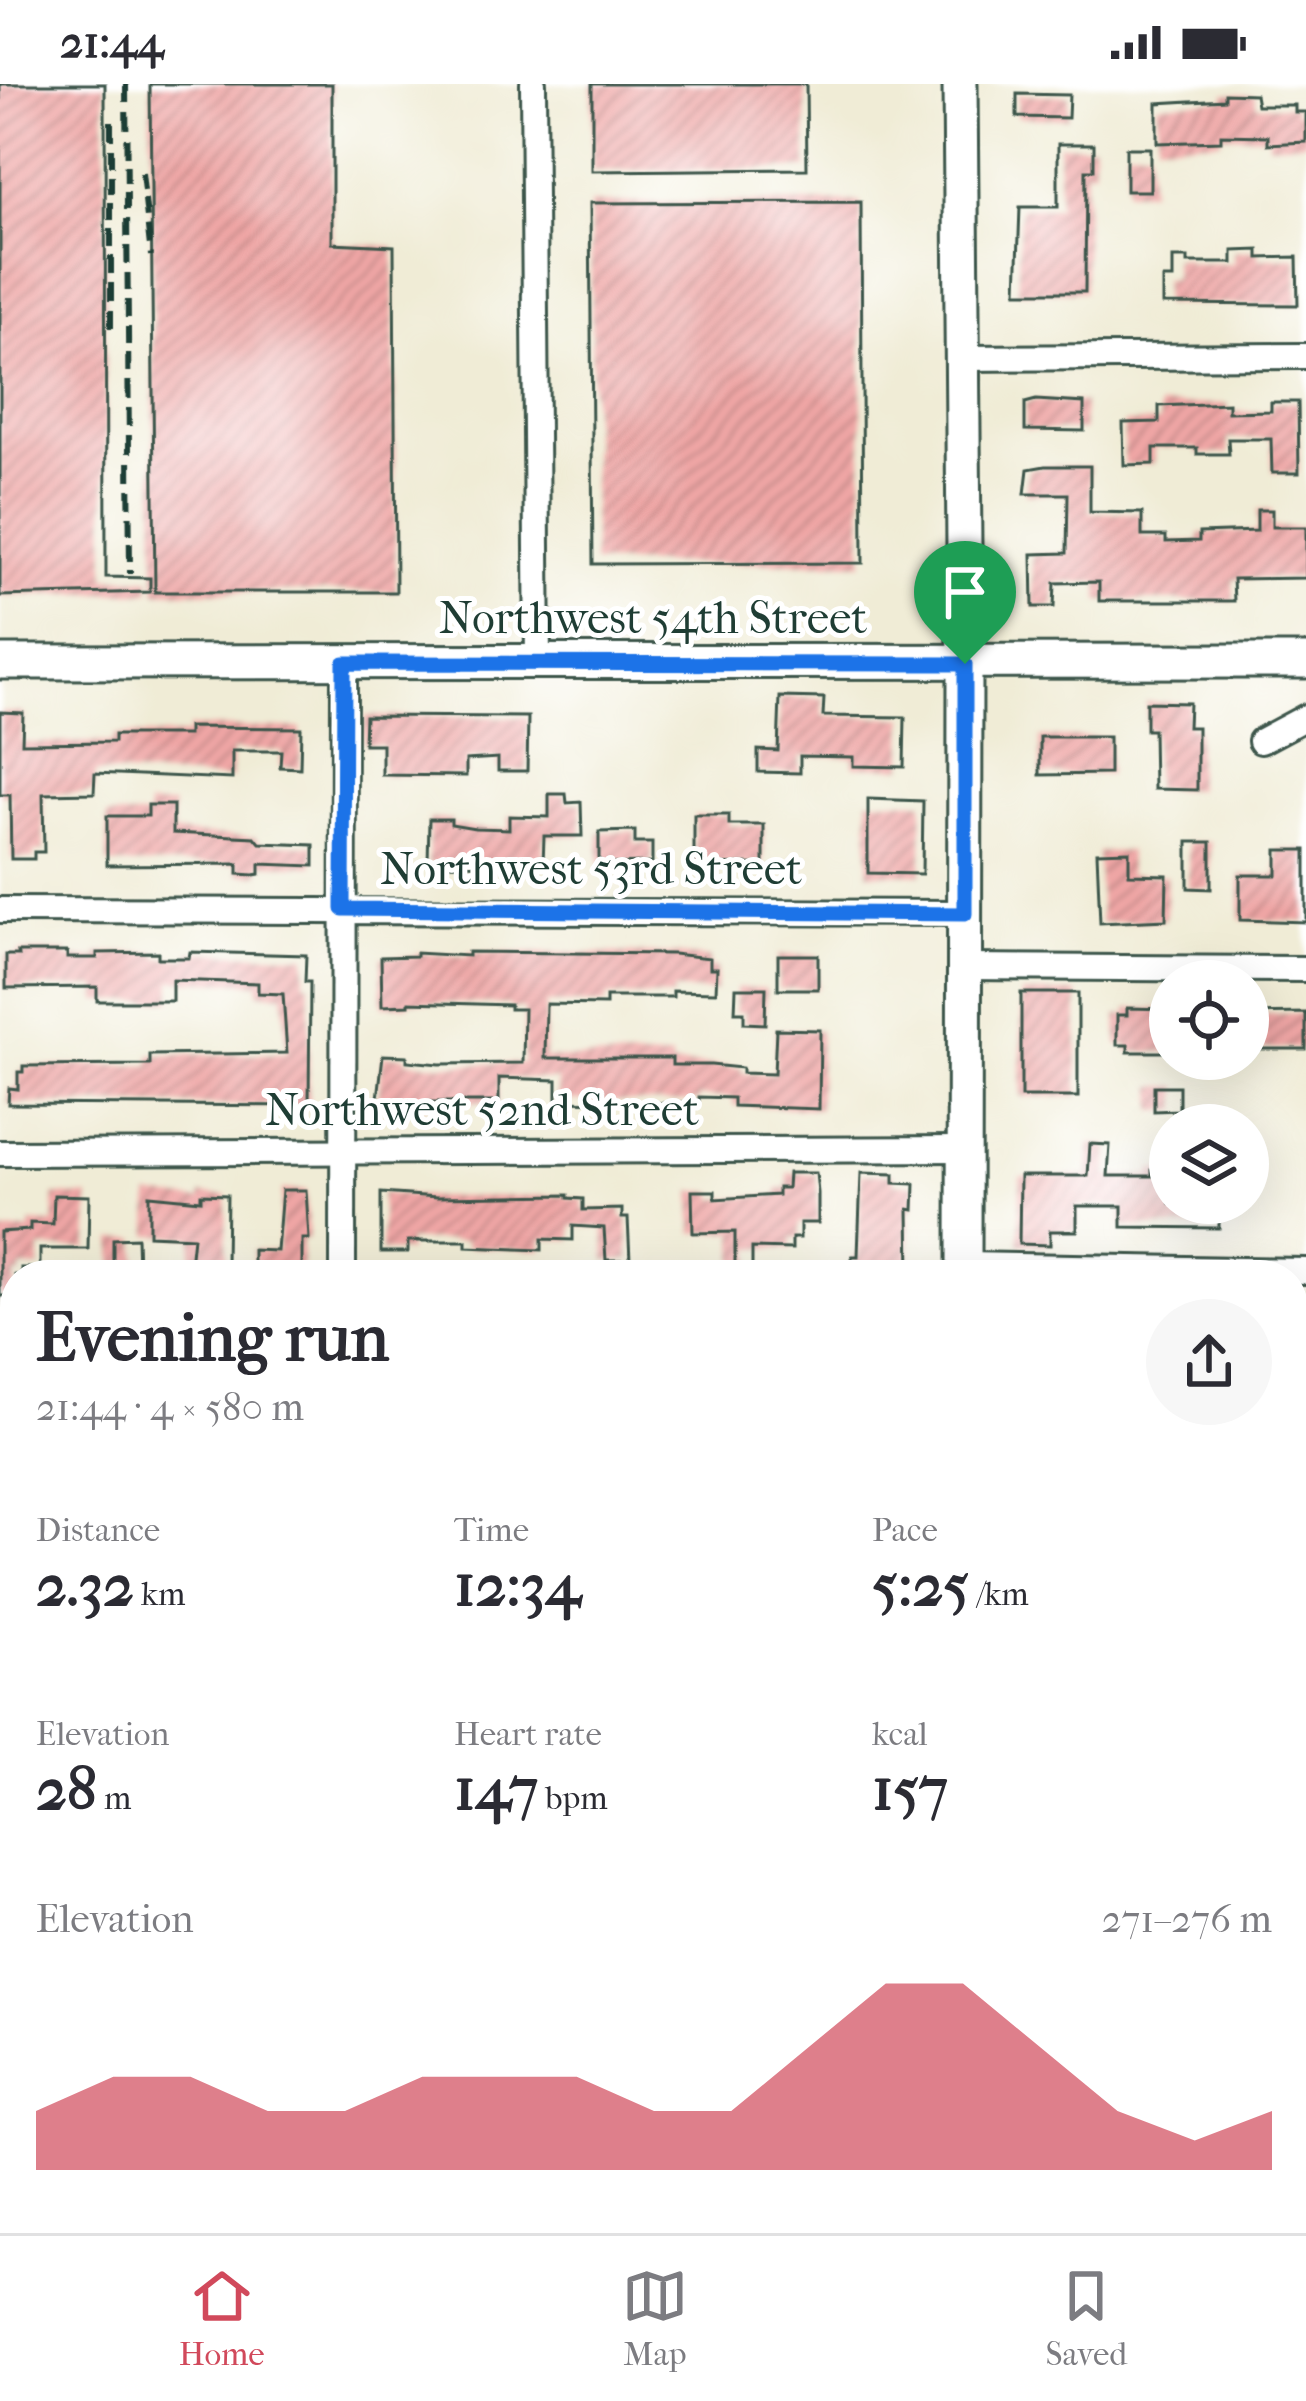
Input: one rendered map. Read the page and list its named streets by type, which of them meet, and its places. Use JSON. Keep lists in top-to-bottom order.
{
  "streets": {
    "main road": ["Northwest 54th Street"],
    "street": ["Northwest 53rd Street", "Northwest 52nd Street"]
  },
  "page": {
    "status": "21:44",
    "heading": ["Evening run", "21:44 · 4 × 580 m"],
    "stats": [
      ["Distance", "2.32 km"],
      ["Time", "12:34"],
      ["Pace", "5:25 /km"],
      ["Elevation", "28 m"],
      ["Heart rate", "147 bpm"],
      ["kcal", "157"]
    ],
    "chart": ["Elevation", "271–276 m"],
    "tabs": ["Home", "Map", "Saved"]
  }
}
